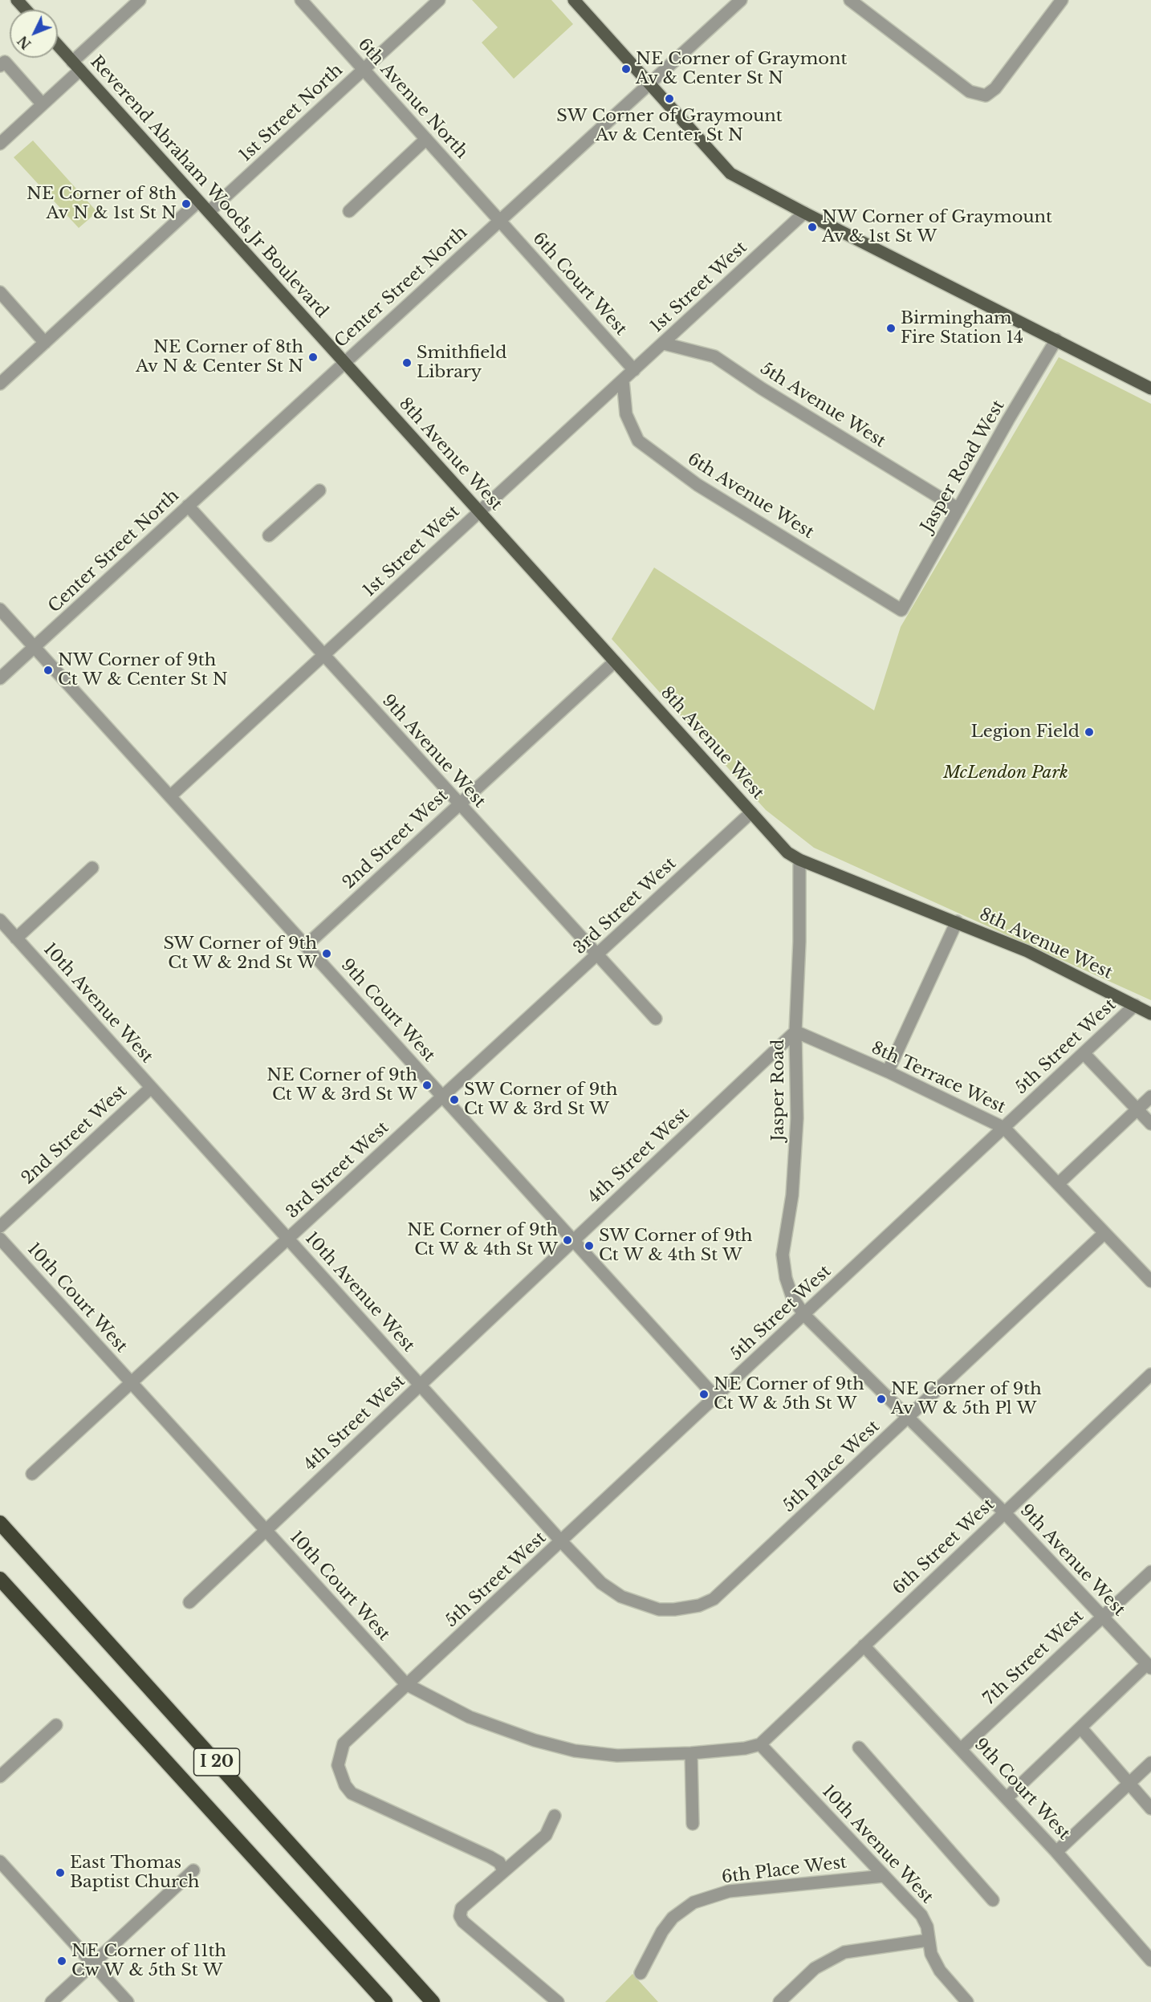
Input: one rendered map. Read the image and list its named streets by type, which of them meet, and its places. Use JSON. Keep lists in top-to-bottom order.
{
  "streets": {
    "highway": ["I 20"],
    "main road": ["Reverend Abraham Woods Jr Boulevard", "8th Avenue West"],
    "street": [
      "6th Avenue North",
      "1st Street North",
      "6th Court West",
      "Center Street North",
      "1st Street West",
      "5th Avenue West",
      "Jasper Road West",
      "6th Avenue West",
      "9th Avenue West",
      "2nd Street West",
      "3rd Street West",
      "10th Avenue West",
      "9th Court West",
      "5th Street West",
      "8th Terrace West",
      "Jasper Road",
      "4th Street West",
      "10th Court West",
      "5th Place West",
      "6th Street West",
      "7th Street West",
      "6th Place West"
    ]
  },
  "crossings": [
    ["6th Avenue North", "1st Street North"],
    ["6th Avenue North", "6th Court West"],
    ["6th Avenue North", "Center Street North"],
    ["1st Street North", "Reverend Abraham Woods Jr Boulevard"],
    ["Reverend Abraham Woods Jr Boulevard", "Center Street North"],
    ["Reverend Abraham Woods Jr Boulevard", "8th Avenue West"],
    ["6th Court West", "Center Street North"],
    ["6th Court West", "1st Street West"],
    ["Center Street North", "8th Avenue West"],
    ["Center Street North", "9th Avenue West"],
    ["Center Street North", "9th Court West"],
    ["1st Street West", "5th Avenue West"],
    ["1st Street West", "8th Avenue West"],
    ["1st Street West", "6th Avenue West"],
    ["1st Street West", "9th Avenue West"],
    ["1st Street West", "9th Court West"],
    ["5th Avenue West", "Jasper Road West"],
    ["8th Avenue West", "2nd Street West"],
    ["8th Avenue West", "3rd Street West"],
    ["8th Avenue West", "5th Street West"],
    ["8th Avenue West", "Jasper Road"],
    ["Jasper Road West", "6th Avenue West"],
    ["9th Avenue West", "2nd Street West"],
    ["9th Avenue West", "3rd Street West"],
    ["9th Avenue West", "5th Street West"],
    ["9th Avenue West", "Jasper Road"],
    ["9th Avenue West", "5th Place West"],
    ["9th Avenue West", "6th Street West"],
    ["9th Avenue West", "7th Street West"],
    ["2nd Street West", "10th Avenue West"],
    ["2nd Street West", "9th Court West"],
    ["3rd Street West", "10th Avenue West"],
    ["3rd Street West", "9th Court West"],
    ["3rd Street West", "10th Court West"],
    ["10th Avenue West", "5th Street West"],
    ["10th Avenue West", "4th Street West"],
    ["10th Avenue West", "10th Court West"],
    ["10th Avenue West", "5th Place West"],
    ["10th Avenue West", "6th Street West"],
    ["10th Avenue West", "6th Place West"],
    ["9th Court West", "5th Street West"],
    ["9th Court West", "4th Street West"],
    ["9th Court West", "6th Street West"],
    ["9th Court West", "7th Street West"],
    ["5th Street West", "8th Terrace West"],
    ["5th Street West", "Jasper Road"],
    ["5th Street West", "10th Court West"],
    ["8th Terrace West", "Jasper Road"],
    ["8th Terrace West", "4th Street West"],
    ["8th Terrace West", "5th Place West"],
    ["Jasper Road", "4th Street West"],
    ["4th Street West", "10th Court West"],
    ["10th Court West", "6th Street West"]
  ],
  "parks": ["McLendon Park"],
  "places": [
    "NE Corner of Graymont Av & Center St N",
    "SW Corner of Graymount Av & Center St N",
    "NE Corner of 8th Av N & 1st St N",
    "NW Corner of Graymount Av & 1st St W",
    "Birmingham Fire Station 14",
    "NE Corner of 8th Av N & Center St N",
    "Smithfield Library",
    "NW Corner of 9th Ct W & Center St N",
    "Legion Field",
    "SW Corner of 9th Ct W & 2nd St W",
    "NE Corner of 9th Ct W & 3rd St W",
    "SW Corner of 9th Ct W & 3rd St W",
    "NE Corner of 9th Ct W & 4th St W",
    "SW Corner of 9th Ct W & 4th St W",
    "NE Corner of 9th Ct W & 5th St W",
    "NE Corner of 9th Av W & 5th Pl W",
    "East Thomas Baptist Church",
    "NE Corner of 11th Cw W & 5th St W"
  ],
  "north": "bottom left"
}
